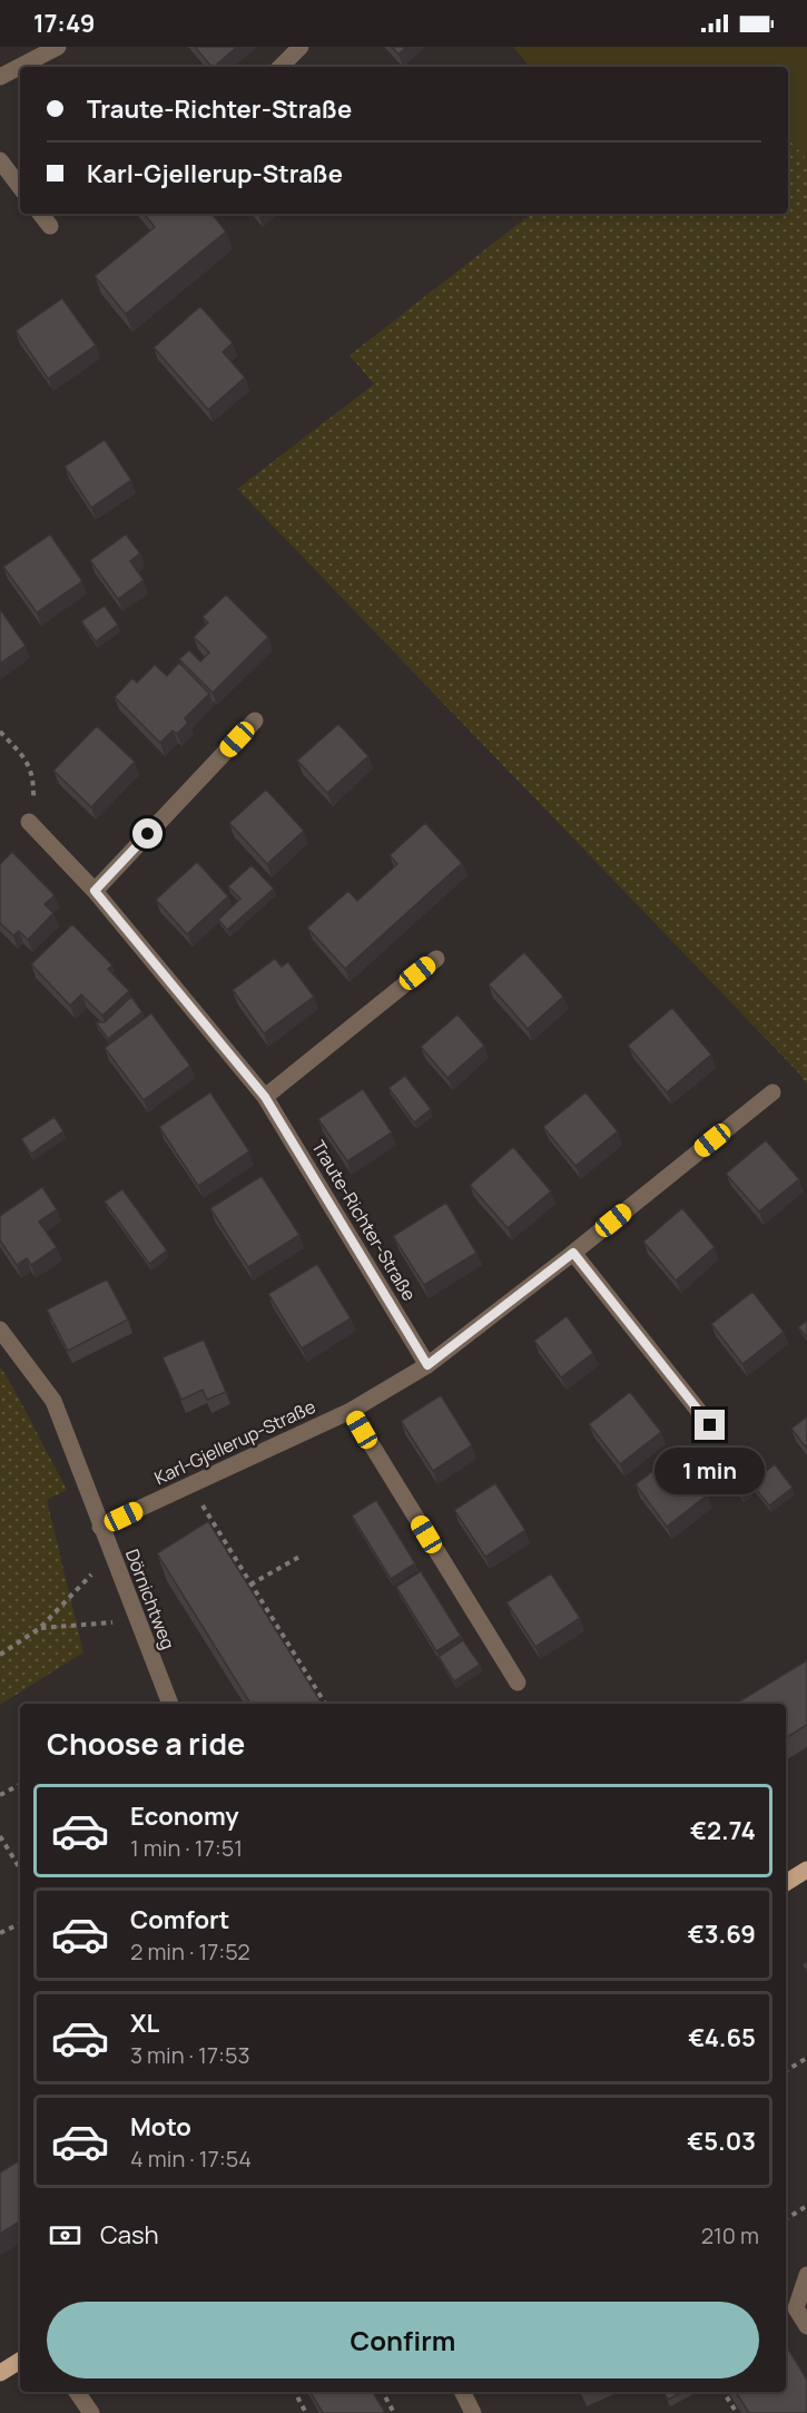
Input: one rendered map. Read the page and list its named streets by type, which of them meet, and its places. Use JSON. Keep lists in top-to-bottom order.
{
  "streets": {
    "street": ["Traute-Richter-Straße", "Karl-Gjellerup-Straße", "Dörnichtweg"]
  },
  "crossings": [
    ["Traute-Richter-Straße", "Karl-Gjellerup-Straße"],
    ["Karl-Gjellerup-Straße", "Dörnichtweg"]
  ],
  "page": {
    "status": "17:49",
    "banner": ["Traute-Richter-Straße", "Karl-Gjellerup-Straße"],
    "bubble": "1 min",
    "heading": "Choose a ride",
    "list": [
      {
        "name": "Economy",
        "note": "1 min · 17:51",
        "value": "€2.74"
      },
      {
        "name": "Comfort",
        "note": "2 min · 17:52",
        "value": "€3.69"
      },
      {
        "name": "XL",
        "note": "3 min · 17:53",
        "value": "€4.65"
      },
      {
        "name": "Moto",
        "note": "4 min · 17:54",
        "value": "€5.03"
      }
    ],
    "pay": ["Cash", "210 m"],
    "buttons": "Confirm"
  }
}
